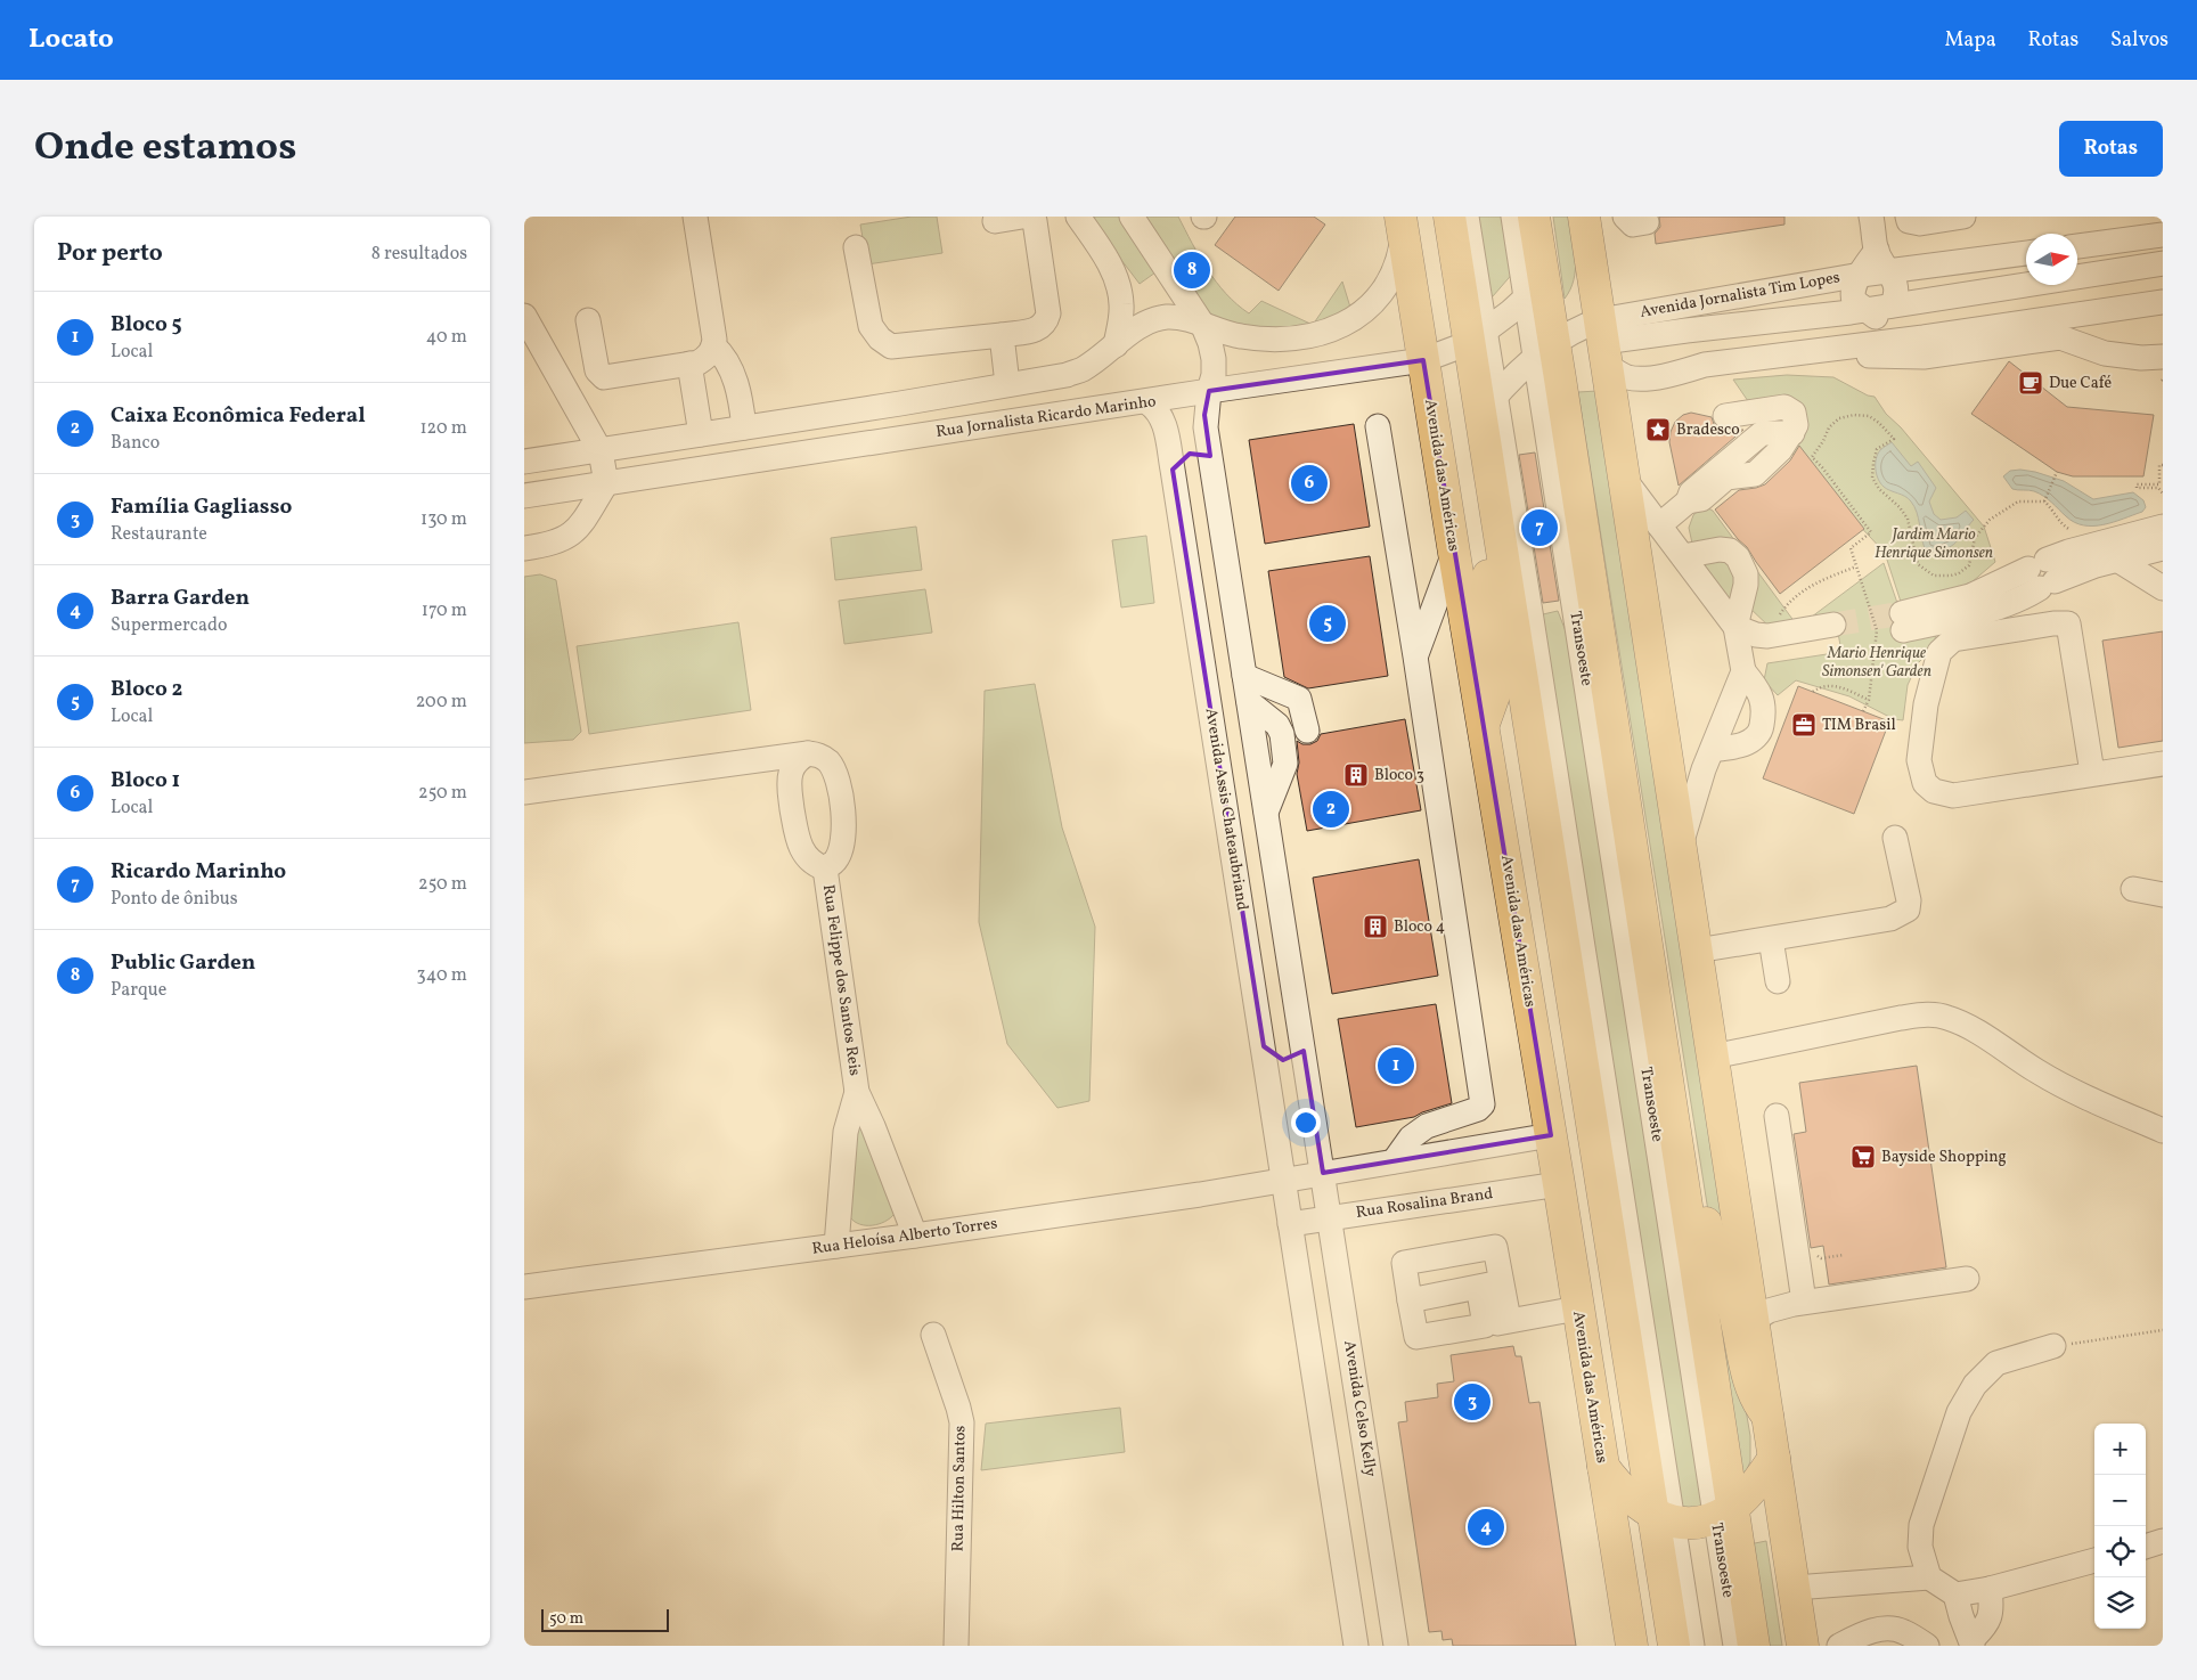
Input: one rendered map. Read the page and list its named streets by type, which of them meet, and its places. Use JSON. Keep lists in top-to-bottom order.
{
  "streets": {
    "main road": ["Avenida das Américas"],
    "street": [
      "Avenida Jornalista Tim Lopes",
      "Rua Jornalista Ricardo Marinho",
      "Transoeste",
      "Avenida Assis Chateaubriand",
      "Rua Felippe dos Santos Reis",
      "Rua Rosalina Brand",
      "Rua Heloísa Alberto Torres",
      "Avenida Celso Kelly",
      "Rua Hilton Santos"
    ]
  },
  "crossings": [
    ["Avenida Jornalista Tim Lopes", "Transoeste"],
    ["Rua Jornalista Ricardo Marinho", "Avenida das Américas"],
    ["Rua Jornalista Ricardo Marinho", "Avenida Assis Chateaubriand"],
    ["Avenida das Américas", "Rua Rosalina Brand"],
    ["Avenida Assis Chateaubriand", "Rua Rosalina Brand"],
    ["Avenida Assis Chateaubriand", "Rua Heloísa Alberto Torres"],
    ["Rua Felippe dos Santos Reis", "Rua Heloísa Alberto Torres"],
    ["Rua Rosalina Brand", "Avenida Celso Kelly"]
  ],
  "parks": ["Jardim Mario Henrique Simonsen", "Mario Henrique Simonsen' Garden"],
  "places": {
    "cafe": ["Due Café"],
    "place": ["Bradesco"],
    "office": ["TIM Brasil"],
    "building": ["Bloco 3", "Bloco 4"],
    "supermarket": ["Bayside Shopping"]
  },
  "scale_bar": "50 m",
  "north": "right",
  "page": {
    "header": "Locato",
    "nav": ["Mapa", "Rotas", "Salvos"],
    "title": "Onde estamos",
    "buttons": "Rotas",
    "heading": ["Por perto", "8 resultados"],
    "pins": [
      "8",
      "6",
      "7",
      "5",
      "2",
      "1",
      "3",
      "4"
    ],
    "list": [
      {
        "mark": "1",
        "name": "Bloco 5",
        "note": "Local",
        "value": "40 m"
      },
      {
        "mark": "2",
        "name": "Caixa Econômica Federal",
        "note": "Banco",
        "value": "120 m"
      },
      {
        "mark": "3",
        "name": "Família Gagliasso",
        "note": "Restaurante",
        "value": "130 m"
      },
      {
        "mark": "4",
        "name": "Barra Garden",
        "note": "Supermercado",
        "value": "170 m"
      },
      {
        "mark": "5",
        "name": "Bloco 2",
        "note": "Local",
        "value": "200 m"
      },
      {
        "mark": "6",
        "name": "Bloco 1",
        "note": "Local",
        "value": "250 m"
      },
      {
        "mark": "7",
        "name": "Ricardo Marinho",
        "note": "Ponto de ônibus",
        "value": "250 m"
      },
      {
        "mark": "8",
        "name": "Public Garden",
        "note": "Parque",
        "value": "340 m"
      }
    ],
    "map_buttons": ["+", "−"],
    "scale": "50 m"
  }
}
